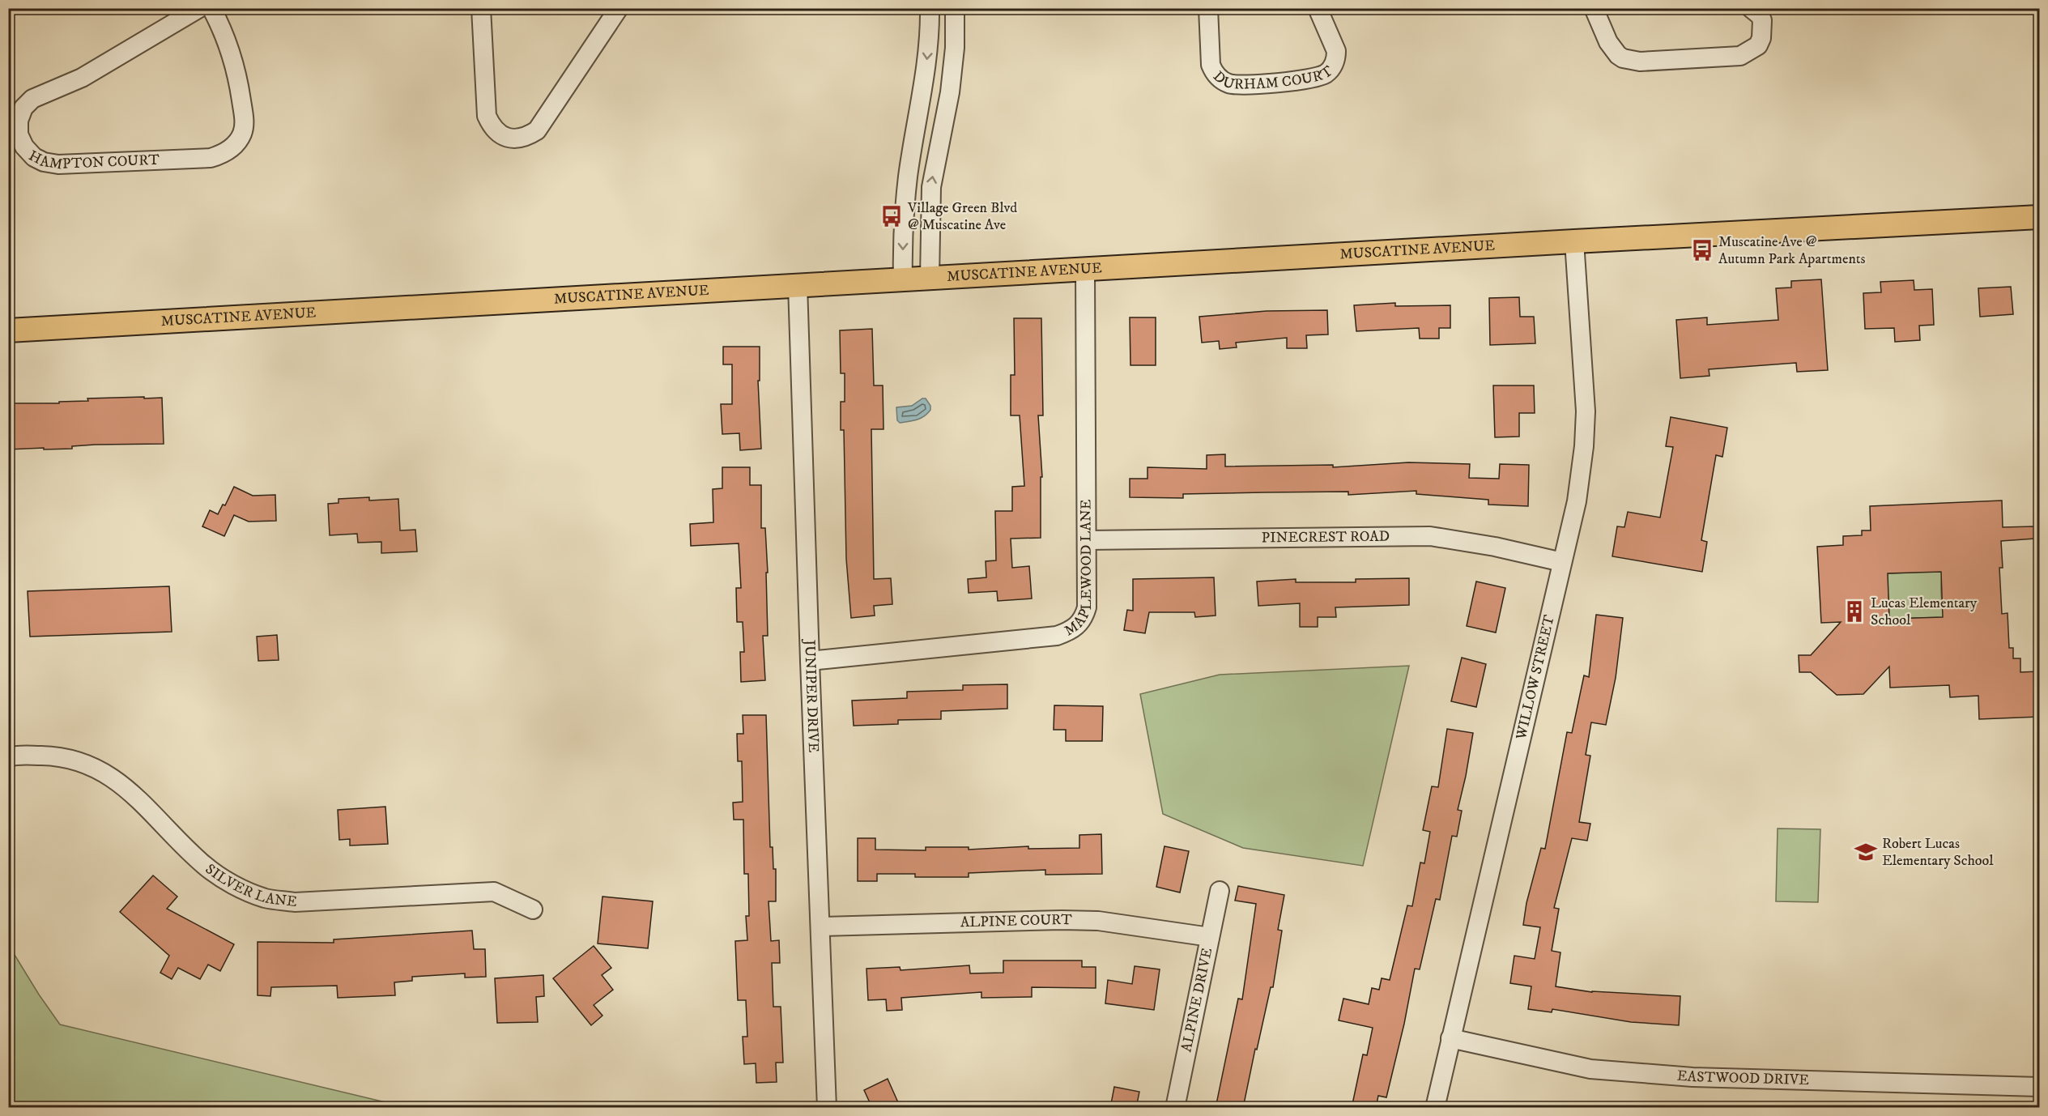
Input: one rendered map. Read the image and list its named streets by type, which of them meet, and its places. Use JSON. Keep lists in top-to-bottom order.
{
  "streets": {
    "main road": ["MUSCATINE AVENUE"],
    "street": [
      "DURHAM COURT",
      "HAMPTON COURT",
      "PINECREST ROAD",
      "MAPLEWOOD LANE",
      "WILLOW STREET",
      "JUNIPER DRIVE",
      "SILVER LANE",
      "ALPINE COURT",
      "ALPINE DRIVE",
      "EASTWOOD DRIVE"
    ]
  },
  "crossings": [
    ["MUSCATINE AVENUE", "MAPLEWOOD LANE"],
    ["MUSCATINE AVENUE", "WILLOW STREET"],
    ["MUSCATINE AVENUE", "JUNIPER DRIVE"],
    ["PINECREST ROAD", "MAPLEWOOD LANE"],
    ["PINECREST ROAD", "WILLOW STREET"],
    ["MAPLEWOOD LANE", "JUNIPER DRIVE"],
    ["WILLOW STREET", "EASTWOOD DRIVE"],
    ["JUNIPER DRIVE", "ALPINE COURT"],
    ["ALPINE COURT", "ALPINE DRIVE"]
  ],
  "places": {
    "bus stop": ["Village Green Blvd @ Muscatine Ave", "Muscatine Ave @ Autumn Park Apartments"],
    "building": ["Lucas Elementary School"],
    "school or university": ["Robert Lucas Elementary School"]
  }
}
